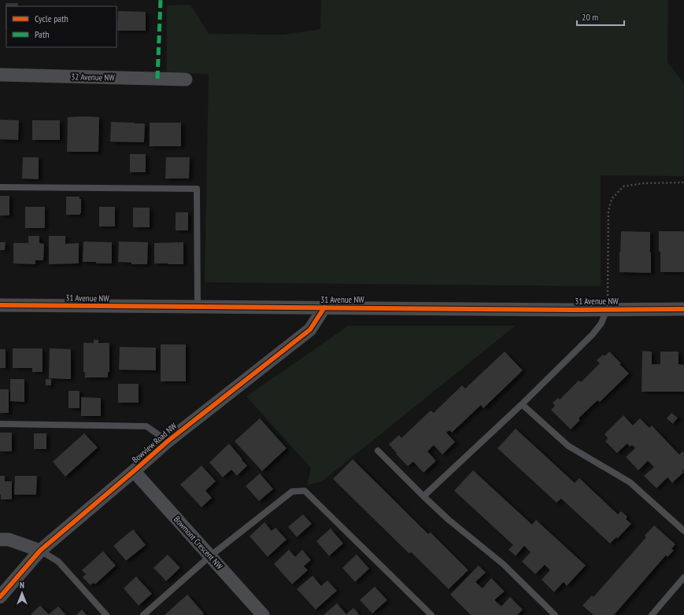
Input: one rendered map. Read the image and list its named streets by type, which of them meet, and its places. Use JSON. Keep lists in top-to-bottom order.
{
  "streets": {
    "street": [
      "32 Avenue NW",
      "31 Avenue NW",
      "Bowview Road NW",
      "Bowmont Crescent NW"
    ]
  },
  "crossings": [
    ["31 Avenue NW", "Bowview Road NW"],
    ["Bowview Road NW", "Bowmont Crescent NW"]
  ],
  "legend": ["Cycle path", "Path"],
  "scale_bar": "20 m",
  "north": "top"
}
